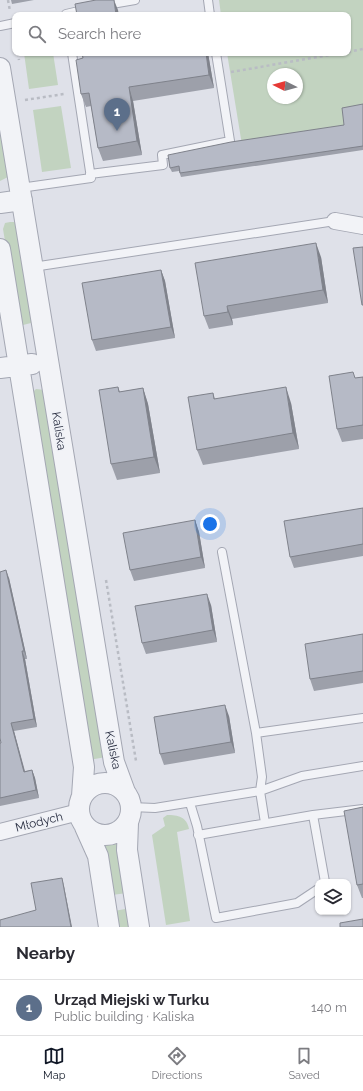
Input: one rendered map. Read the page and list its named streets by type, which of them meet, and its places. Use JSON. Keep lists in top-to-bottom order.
{
  "streets": {
    "street": ["Kaliska", "Młodych"]
  },
  "crossings": [
    ["Kaliska", "Młodych"]
  ],
  "north": "left",
  "page": {
    "search": "Search here",
    "pins": "1",
    "heading": "Nearby",
    "list": [
      {
        "mark": "1",
        "name": "Urząd Miejski w Turku",
        "note": "Public building · Kaliska",
        "value": "140 m"
      }
    ],
    "nav": ["Map", "Directions", "Saved"]
  }
}
